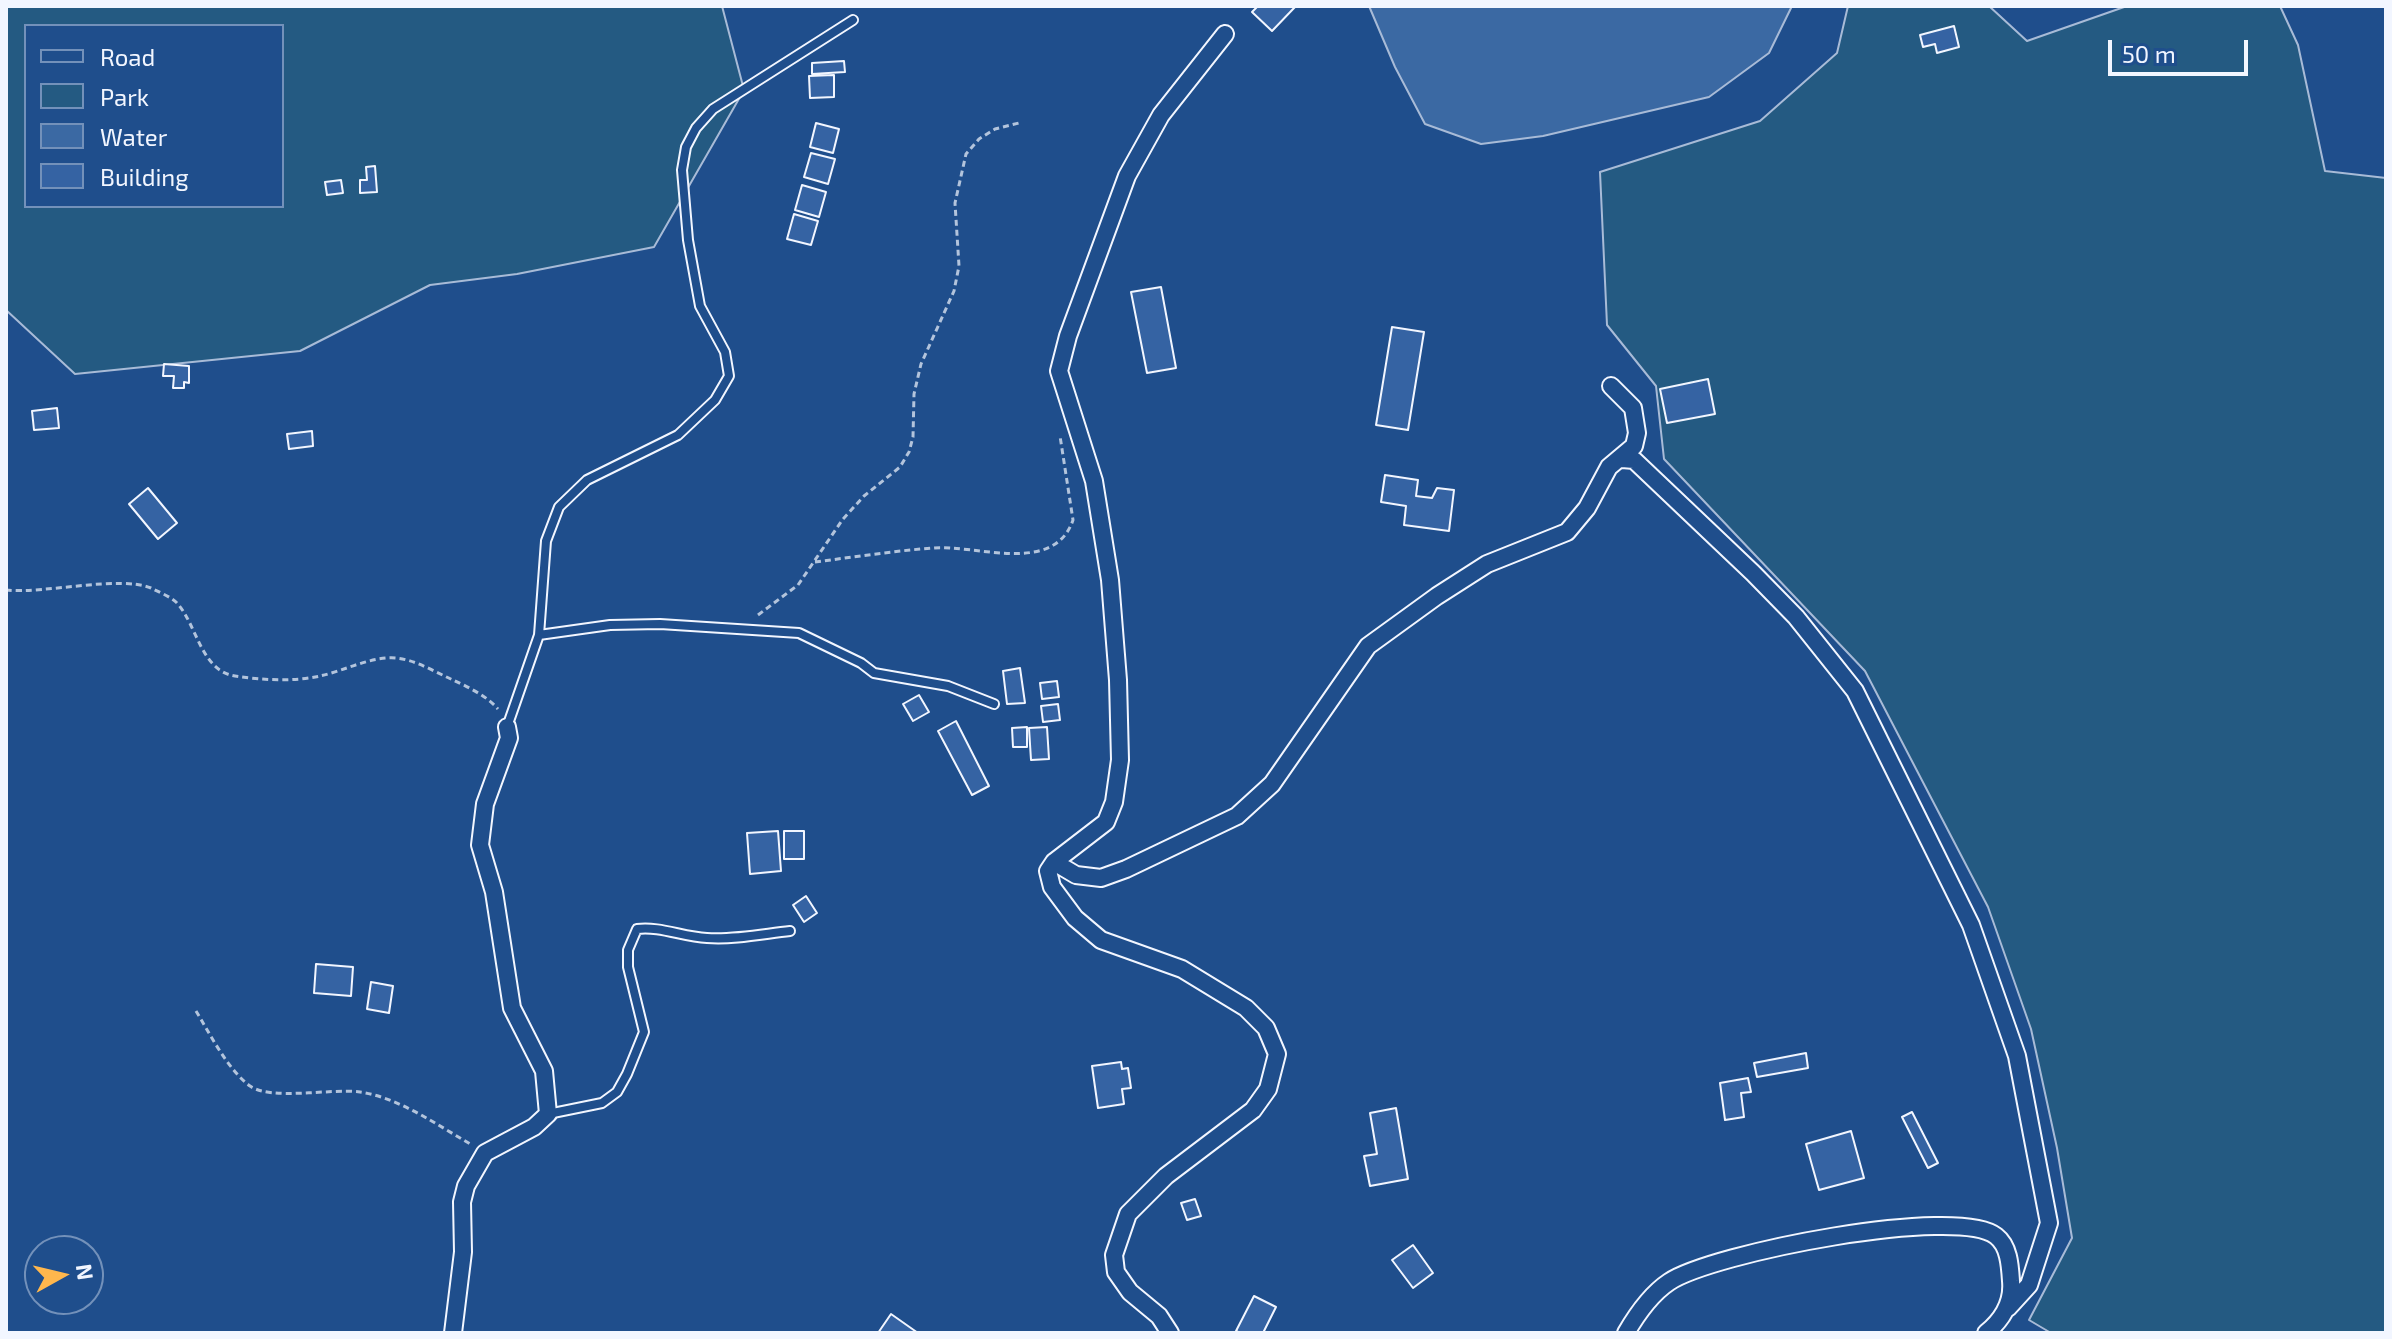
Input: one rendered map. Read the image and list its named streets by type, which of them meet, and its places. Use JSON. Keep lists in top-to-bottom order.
{
  "legend": [
    "Road",
    "Park",
    "Water",
    "Building"
  ],
  "scale_bar": "50 m",
  "north": "right"
}
